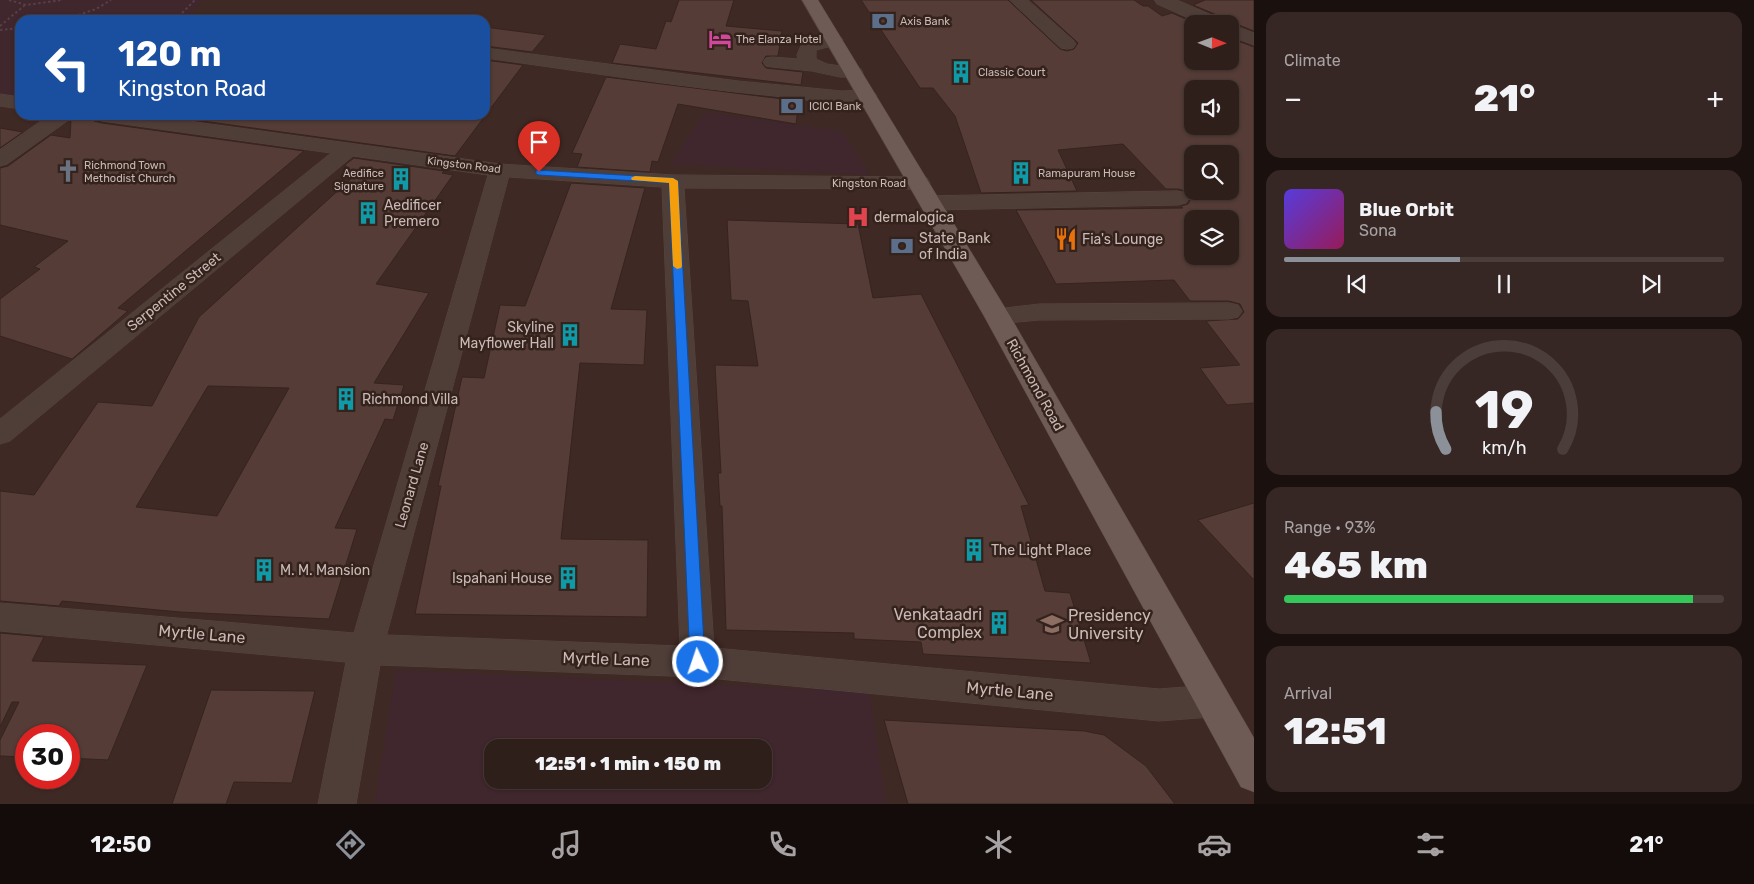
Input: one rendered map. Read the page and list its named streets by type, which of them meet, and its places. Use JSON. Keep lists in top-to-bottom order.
{
  "streets": {
    "main road": ["Richmond Road"],
    "street": [
      "Kingston Road",
      "Serpentine Street",
      "Leonard Lane",
      "Myrtle Lane"
    ]
  },
  "crossings": [
    ["Kingston Road", "Serpentine Street"],
    ["Kingston Road", "Richmond Road"],
    ["Kingston Road", "Leonard Lane"],
    ["Richmond Road", "Myrtle Lane"],
    ["Leonard Lane", "Myrtle Lane"]
  ],
  "places": {
    "bank": ["Axis Bank", "ICICI Bank", "State Bank of India"],
    "hotel": ["The Elanza Hotel"],
    "building": [
      "Classic Court",
      "Ramapuram House",
      "Aedifice Signature",
      "Aedificer Premero",
      "Skyline Mayflower Hall",
      "Richmond Villa",
      "The Light Place",
      "M. M. Mansion",
      "Ispahani House",
      "Venkataadri Complex"
    ],
    "church": ["Richmond Town Methodist Church"],
    "hospital": ["dermalogica"],
    "restaurant": ["Fia's Lounge"],
    "school or university": ["Presidency University"]
  },
  "north": "right",
  "page": {
    "tile": [
      "Climate",
      ["Range · 93%", "465 km"],
      ["Arrival", "12:51"]
    ],
    "turn": ["120 m", "Kingston Road"],
    "heat": ["−", "21°", "+"],
    "song": ["Blue Orbit", "Sona"],
    "limit": "30",
    "trip": "12:51 · 1 min · 150 m",
    "tabs": ["12:50", "21°"],
    "gauge": ["19", "km/h"]
  }
}
